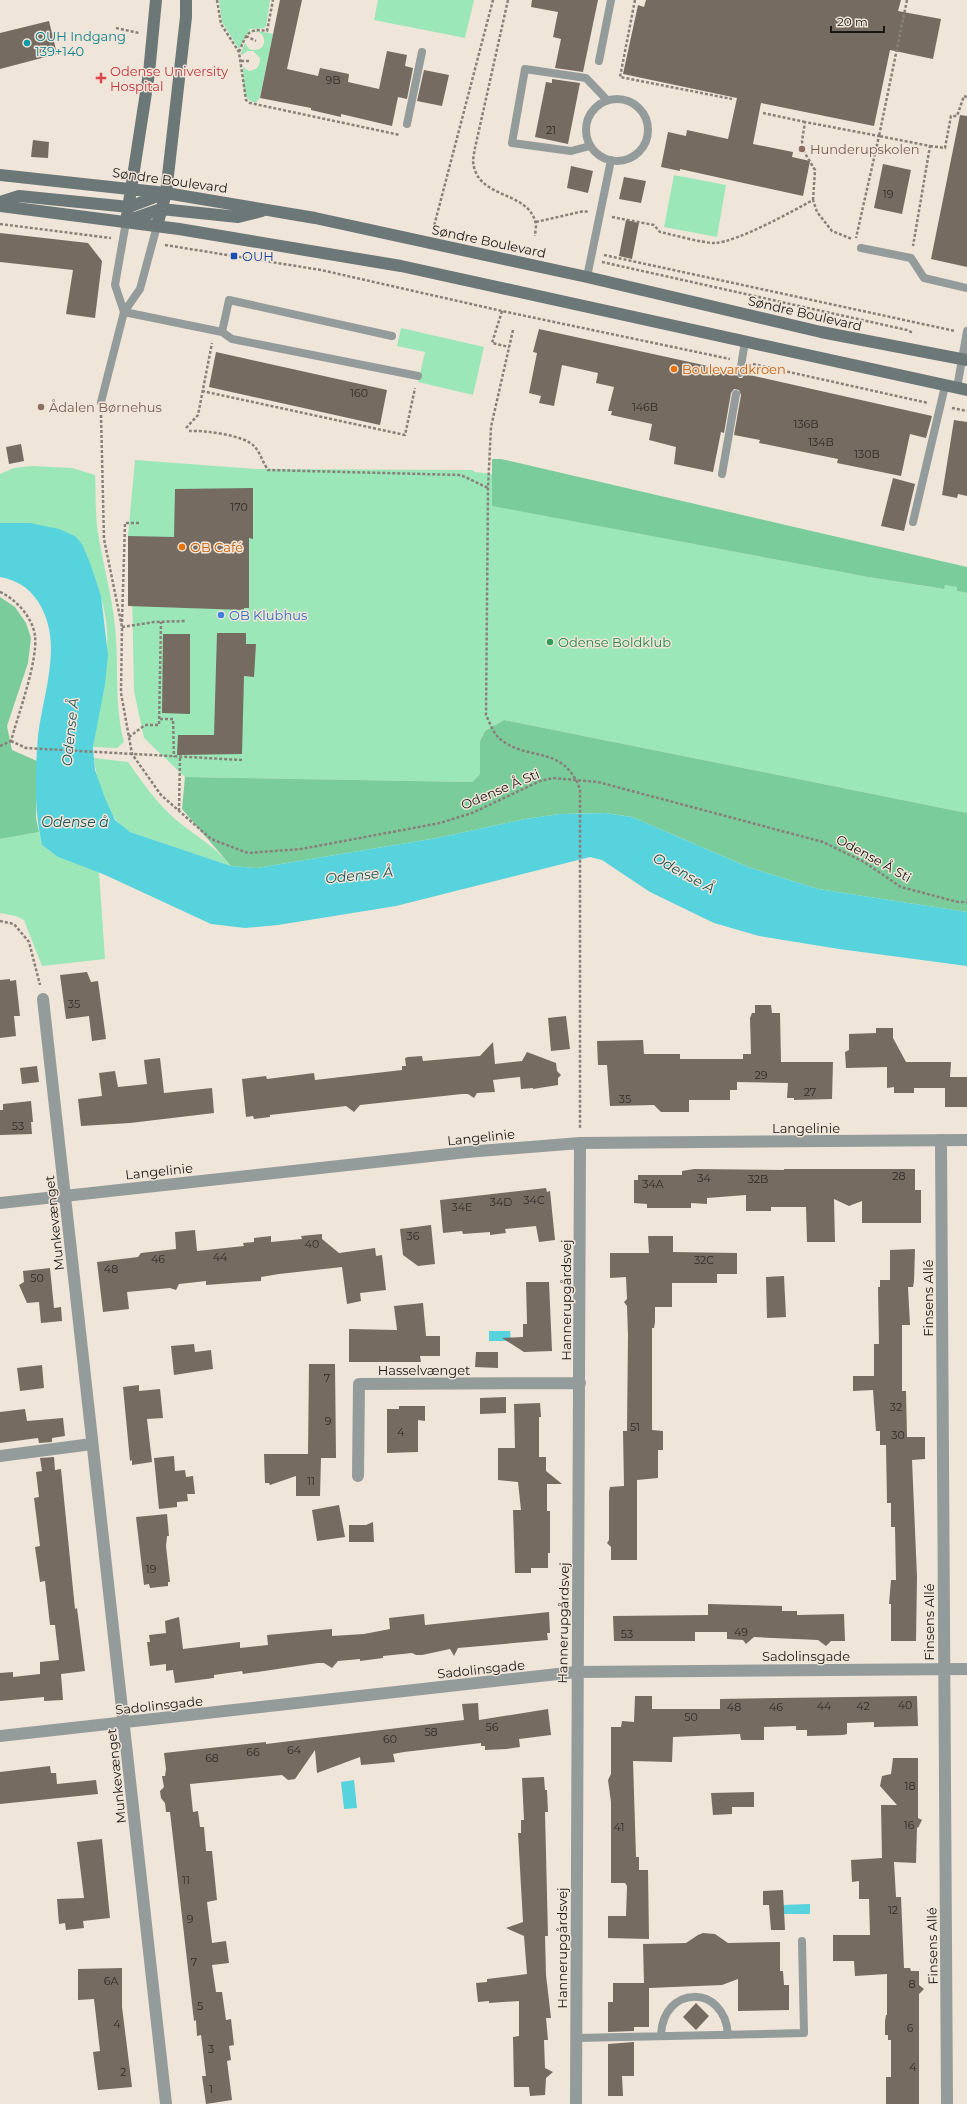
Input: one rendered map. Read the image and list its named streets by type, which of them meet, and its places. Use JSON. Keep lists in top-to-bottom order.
{
  "streets": {
    "street": [
      "Søndre Boulevard",
      "Langelinie",
      "Munkevænget",
      "Finsens Allé",
      "Hannerupgårdsvej",
      "Hasselvænget",
      "Sadolinsgade"
    ],
    "path": ["Odense Å Sti"]
  },
  "crossings": [
    ["Langelinie", "Munkevænget"],
    ["Langelinie", "Finsens Allé"],
    ["Langelinie", "Hannerupgårdsvej"],
    ["Munkevænget", "Sadolinsgade"],
    ["Finsens Allé", "Sadolinsgade"],
    ["Hannerupgårdsvej", "Hasselvænget"],
    ["Hannerupgårdsvej", "Sadolinsgade"]
  ],
  "water": ["Odense Å", "Odense å"],
  "places": {
    "other": [
      "OUH Indgang 139+140",
      "Hunderupskolen",
      "Boulevardkroen",
      "Ådalen Børnehus",
      "OB Café",
      "OB Klubhus",
      "Odense Boldklub"
    ],
    "health": ["Odense University Hospital"],
    "transit": ["OUH"]
  },
  "house_numbers": [
    "9B",
    "21",
    "19",
    "160",
    "146B",
    "136B",
    "134B",
    "130B",
    "170",
    "35",
    "29",
    "27",
    "35",
    "53",
    "28",
    "34",
    "32B",
    "34A",
    "34C",
    "34D",
    "34E",
    "36",
    "40",
    "44",
    "46",
    "32C",
    "48",
    "50",
    "7",
    "32",
    "9",
    "51",
    "4",
    "30",
    "11",
    "19",
    "49",
    "53",
    "40",
    "44",
    "42",
    "48",
    "46",
    "50",
    "56",
    "58",
    "60",
    "64",
    "66",
    "68",
    "18",
    "16",
    "41",
    "11",
    "12",
    "9",
    "7",
    "6A",
    "8",
    "5",
    "4",
    "6",
    "3",
    "4",
    "2",
    "1"
  ],
  "scale_bar": "20 m"
}
